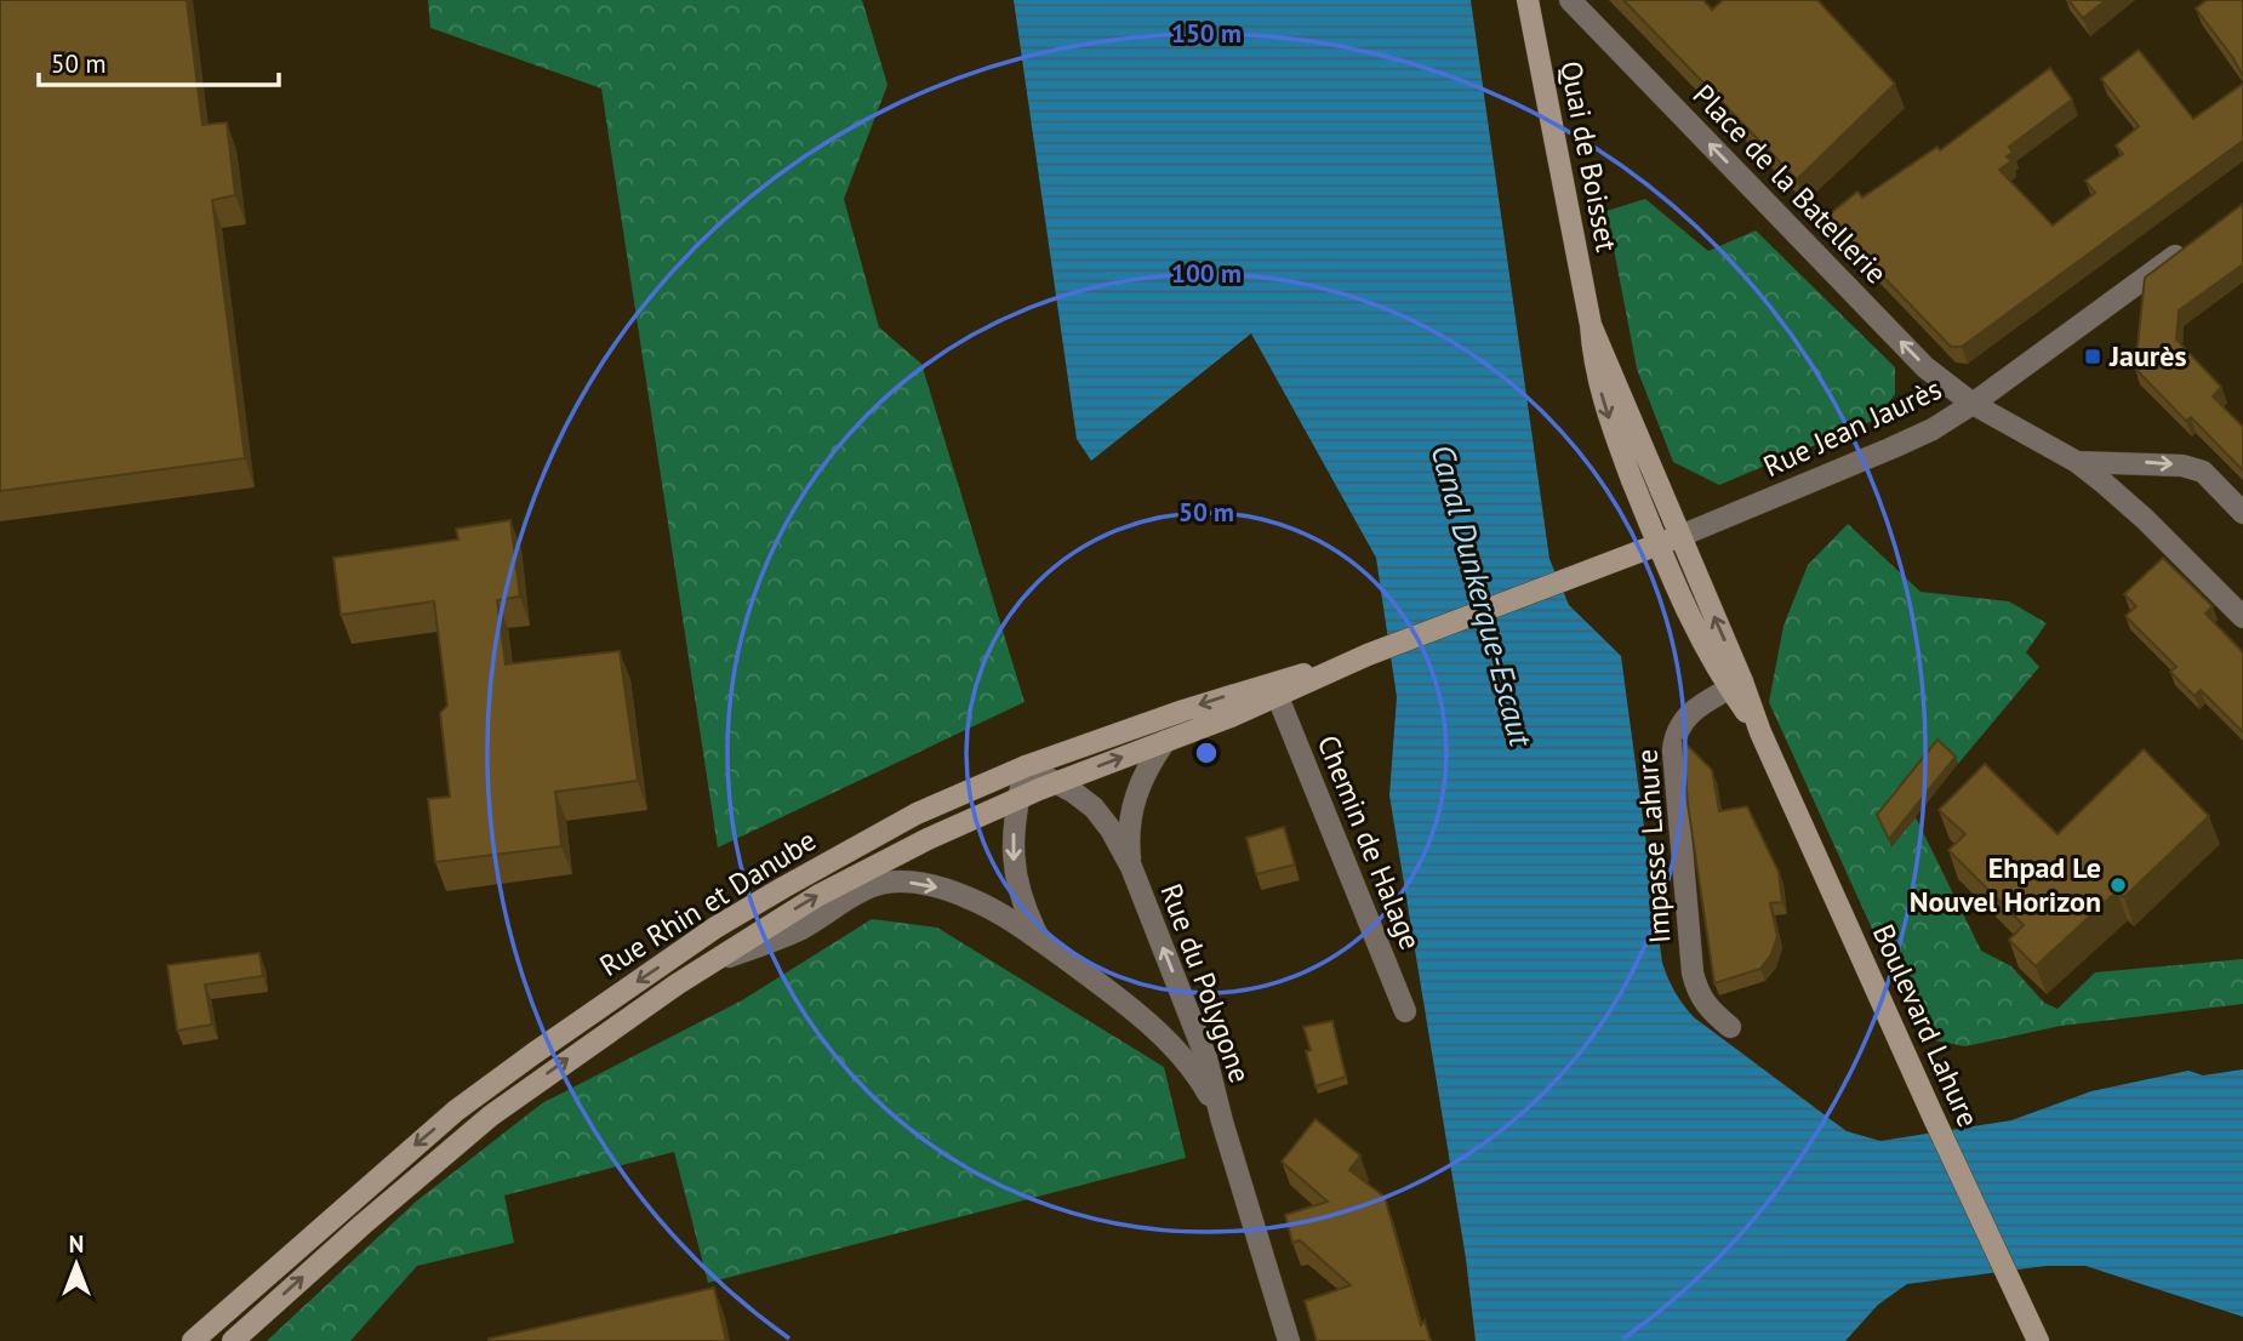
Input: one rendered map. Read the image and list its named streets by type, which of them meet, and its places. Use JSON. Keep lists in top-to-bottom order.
{
  "streets": {
    "main road": [
      "Quai de Boisset",
      "Rue Jean Jaurès",
      "Rue Rhin et Danube",
      "Boulevard Lahure"
    ],
    "street": [
      "Place de la Batellerie",
      "Chemin de Halage",
      "Impasse Lahure",
      "Rue du Polygone"
    ]
  },
  "crossings": [
    ["Quai de Boisset", "Rue Jean Jaurès"],
    ["Quai de Boisset", "Boulevard Lahure"],
    ["Place de la Batellerie", "Rue Jean Jaurès"],
    ["Rue Jean Jaurès", "Rue Rhin et Danube"],
    ["Rue Jean Jaurès", "Boulevard Lahure"],
    ["Chemin de Halage", "Rue Rhin et Danube"],
    ["Impasse Lahure", "Boulevard Lahure"],
    ["Rue Rhin et Danube", "Rue du Polygone"]
  ],
  "one_way": ["Place de la Batellerie"],
  "water": ["Canal Dunkerque-Escaut"],
  "places": {
    "transit": ["Jaurès"],
    "other": ["Ehpad Le Nouvel Horizon"]
  },
  "scale_bar": "50 m",
  "north": "top",
  "rings": ["150 m", "100 m", "50 m"]
}
